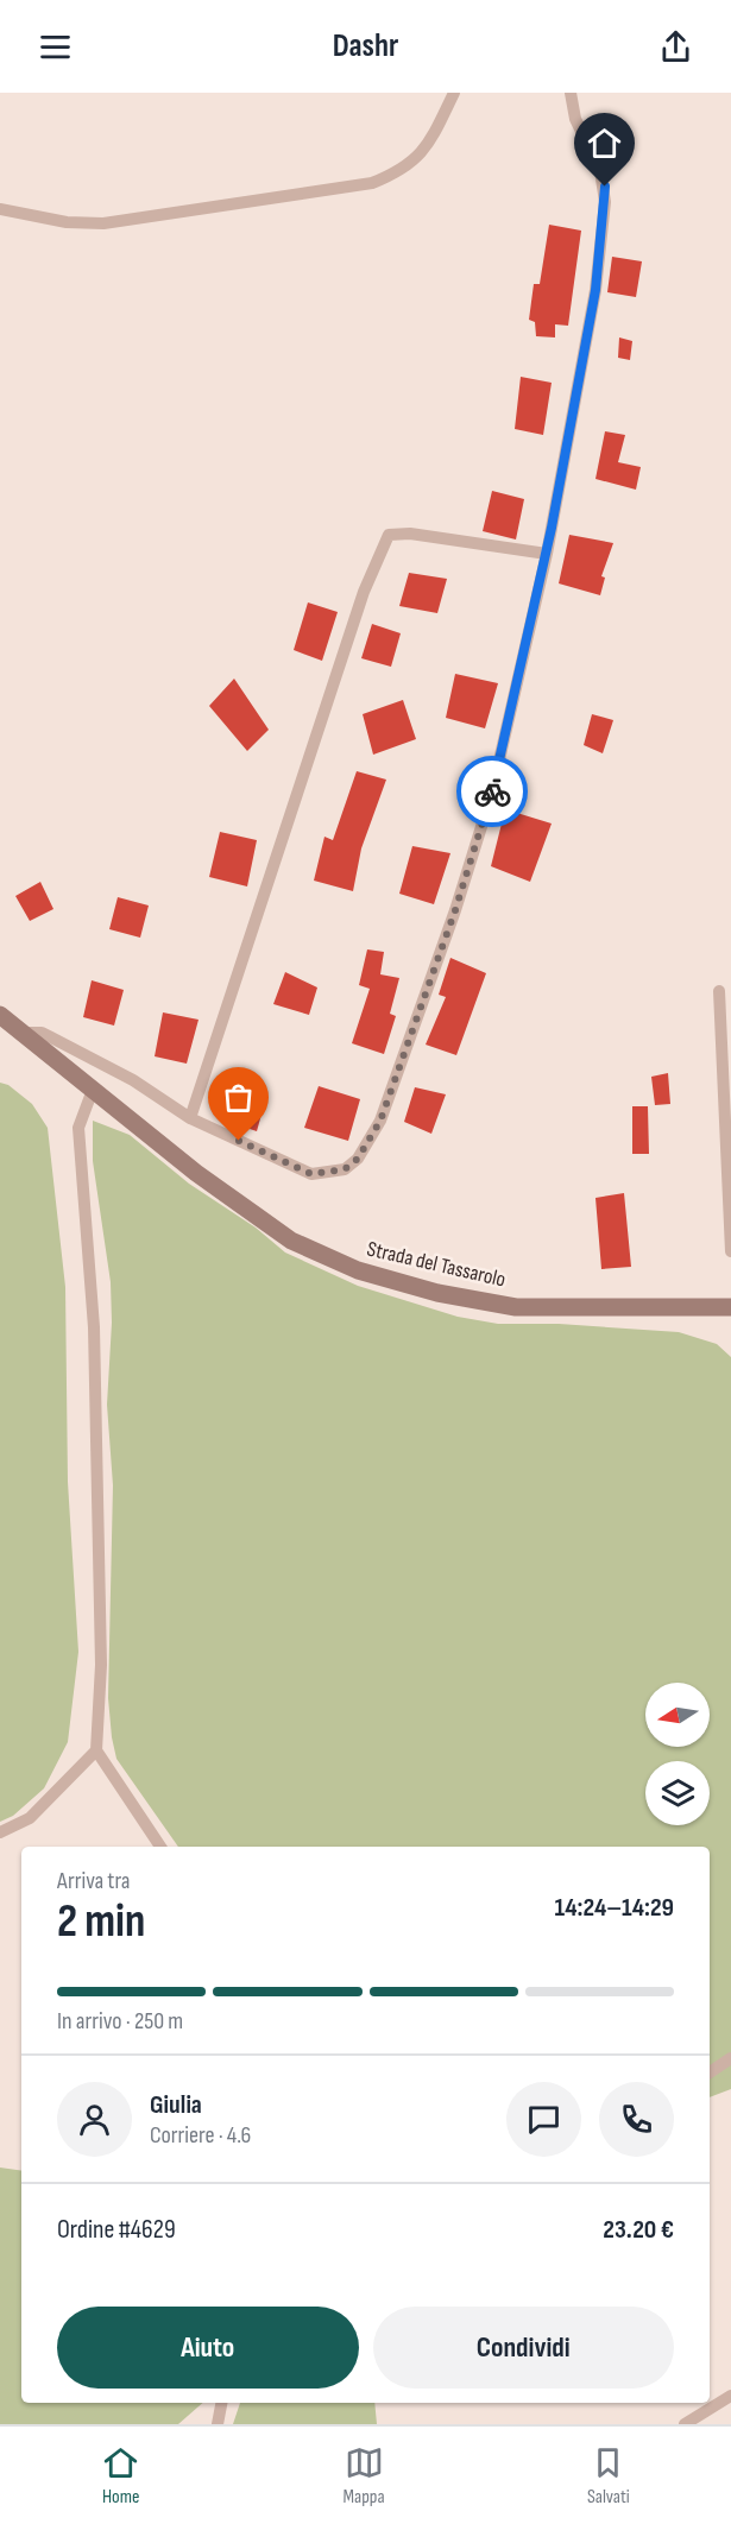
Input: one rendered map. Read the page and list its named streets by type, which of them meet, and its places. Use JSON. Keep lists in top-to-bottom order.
{
  "streets": {
    "main road": ["Strada del Tassarolo"]
  },
  "north": "left",
  "page": {
    "header": "Dashr",
    "heading": ["2 min", "Arriva tra", "14:24–14:29"],
    "panel": [
      "Giulia",
      "Corriere · 4.6",
      "Ordine #4629",
      "23.20 €"
    ],
    "bar": "In arrivo · 250 m",
    "buttons": ["Aiuto", "Condividi"],
    "tabs": ["Home", "Mappa", "Salvati"]
  }
}
